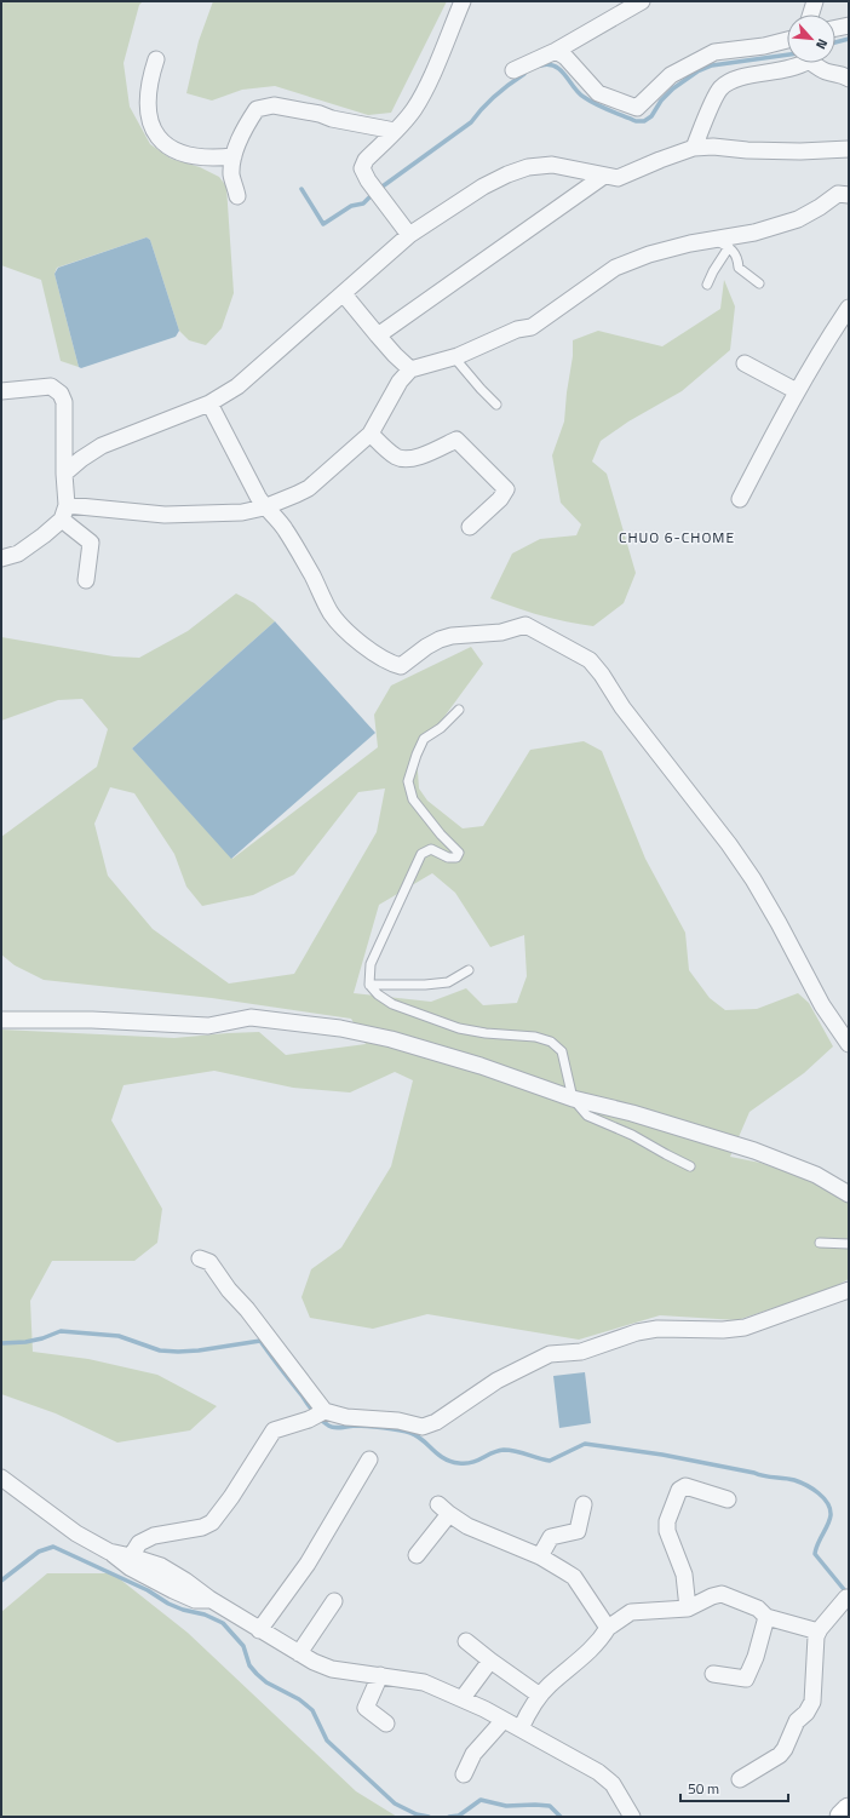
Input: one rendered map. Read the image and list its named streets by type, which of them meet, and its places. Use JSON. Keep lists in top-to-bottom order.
{
  "districts": ["CHUO 6-CHOME"],
  "scale_bar": "50 m",
  "north": "bottom right"
}
